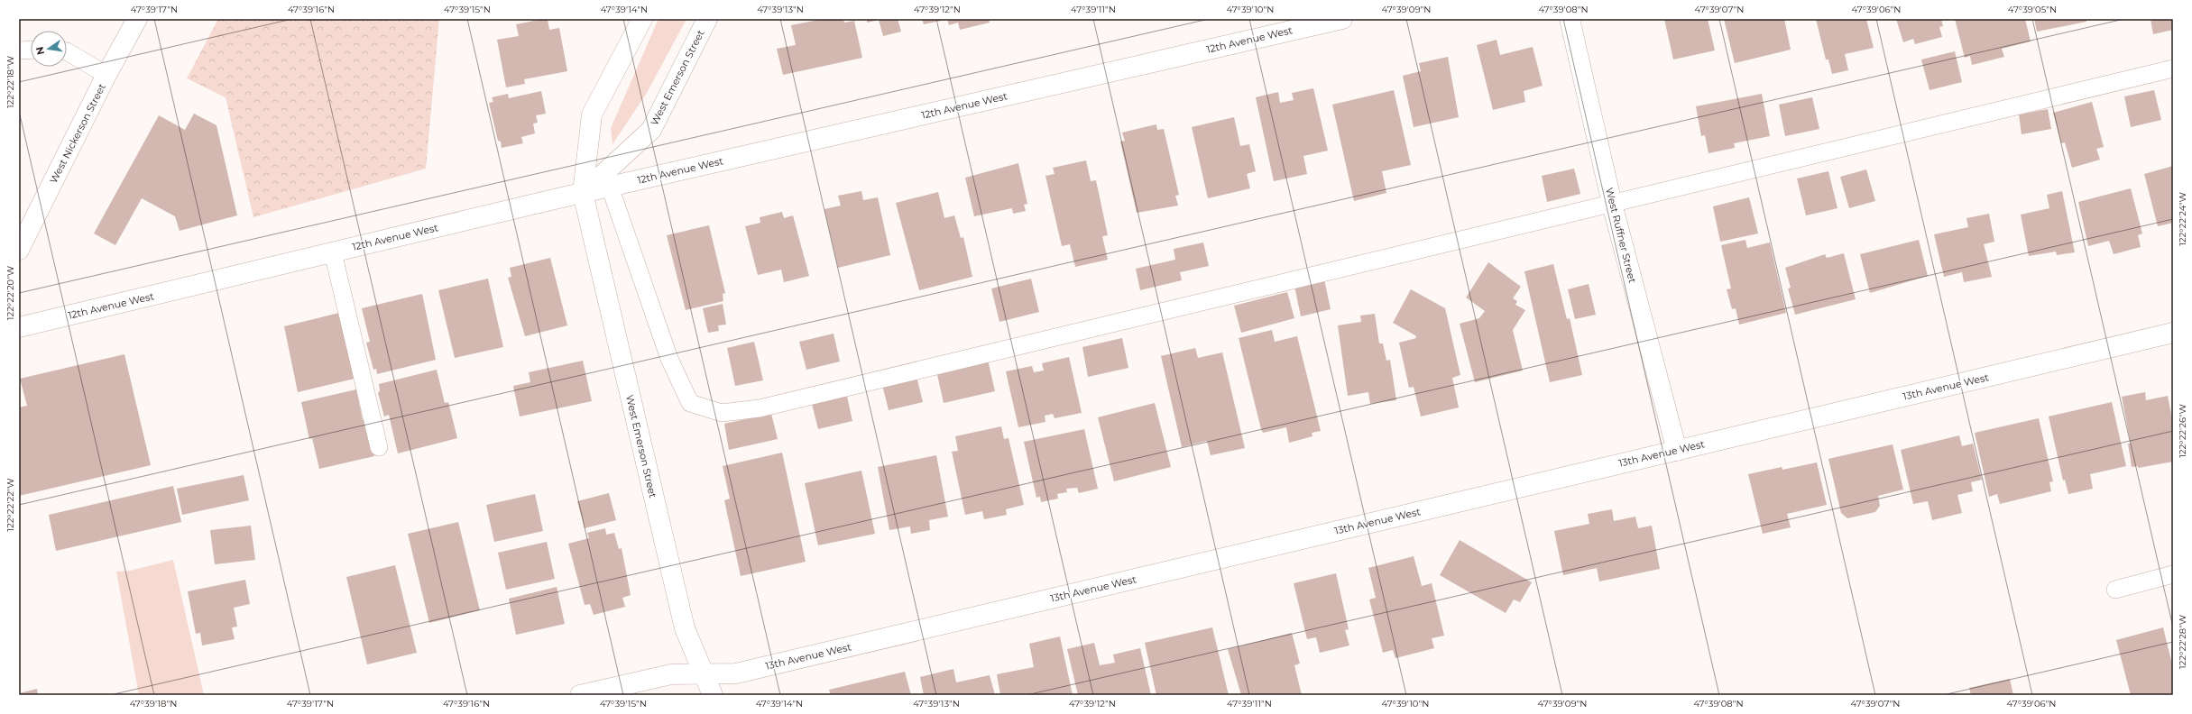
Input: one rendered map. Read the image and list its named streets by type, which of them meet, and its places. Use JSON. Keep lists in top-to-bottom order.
{
  "streets": {
    "street": [
      "12th Avenue West",
      "West Emerson Street",
      "West Nickerson Street",
      "West Ruffner Street",
      "13th Avenue West"
    ]
  },
  "crossings": [
    ["12th Avenue West", "West Emerson Street"],
    ["West Emerson Street", "13th Avenue West"],
    ["West Ruffner Street", "13th Avenue West"]
  ],
  "north": "left",
  "coordinates": [
    "47°39'17\"N",
    "47°39'16\"N",
    "47°39'15\"N",
    "47°39'14\"N",
    "47°39'13\"N",
    "47°39'12\"N",
    "47°39'11\"N",
    "47°39'10\"N",
    "47°39'09\"N",
    "47°39'08\"N",
    "47°39'07\"N",
    "47°39'06\"N",
    "47°39'05\"N",
    "122°22'18\"W",
    "122°22'24\"W",
    "122°22'20\"W",
    "122°22'26\"W",
    "122°22'22\"W",
    "122°22'28\"W",
    "47°39'18\"N"
  ]
}
